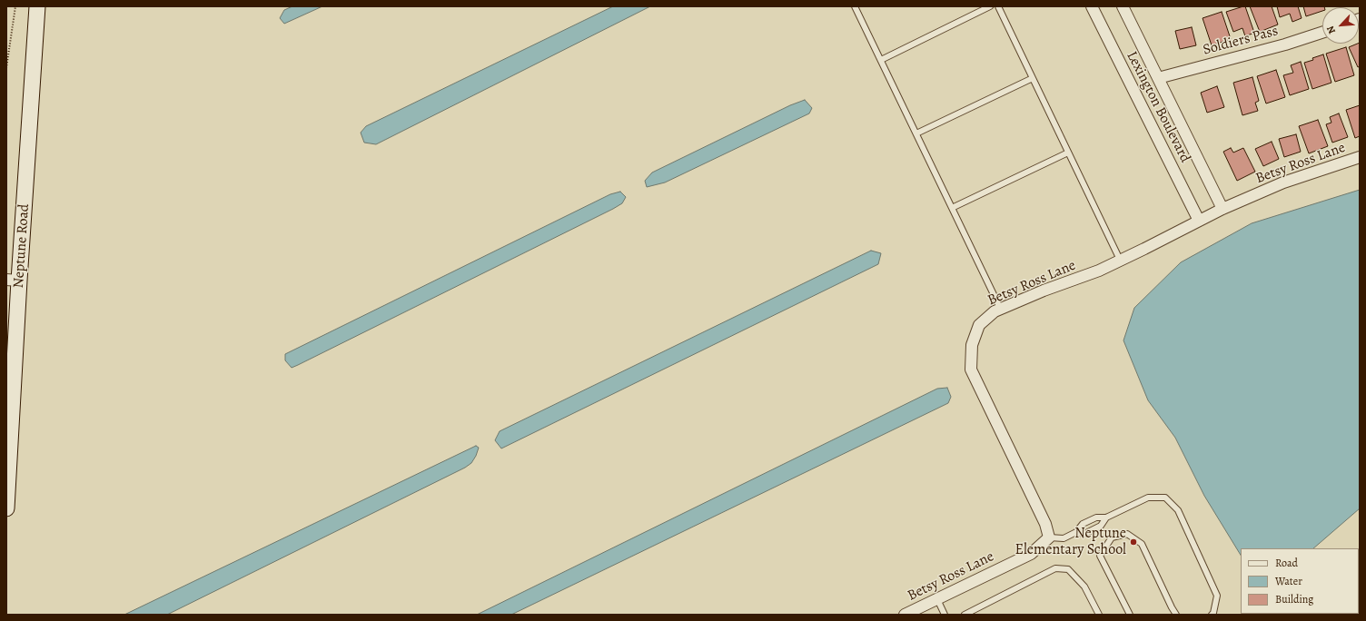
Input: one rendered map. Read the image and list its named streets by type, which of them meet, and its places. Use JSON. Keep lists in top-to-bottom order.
{
  "streets": {
    "main road": ["Neptune Road"],
    "street": ["Soldiers Pass", "Lexington Boulevard", "Betsy Ross Lane"]
  },
  "crossings": [
    ["Soldiers Pass", "Lexington Boulevard"],
    ["Lexington Boulevard", "Betsy Ross Lane"]
  ],
  "places": ["Neptune Elementary School"],
  "legend": ["Road", "Water", "Building"],
  "north": "bottom left"
}
